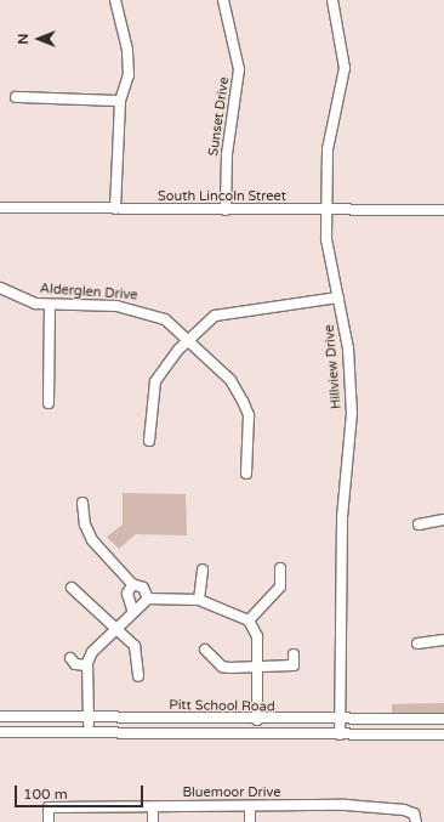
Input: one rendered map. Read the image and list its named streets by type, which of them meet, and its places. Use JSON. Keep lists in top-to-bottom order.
{
  "streets": {
    "street": [
      "Sunset Drive",
      "South Lincoln Street",
      "Alderglen Drive",
      "Hillview Drive",
      "Pitt School Road",
      "Bluemoor Drive"
    ]
  },
  "crossings": [
    ["Sunset Drive", "South Lincoln Street"],
    ["South Lincoln Street", "Hillview Drive"],
    ["Hillview Drive", "Pitt School Road"]
  ],
  "scale_bar": "100 m",
  "north": "left"
}
